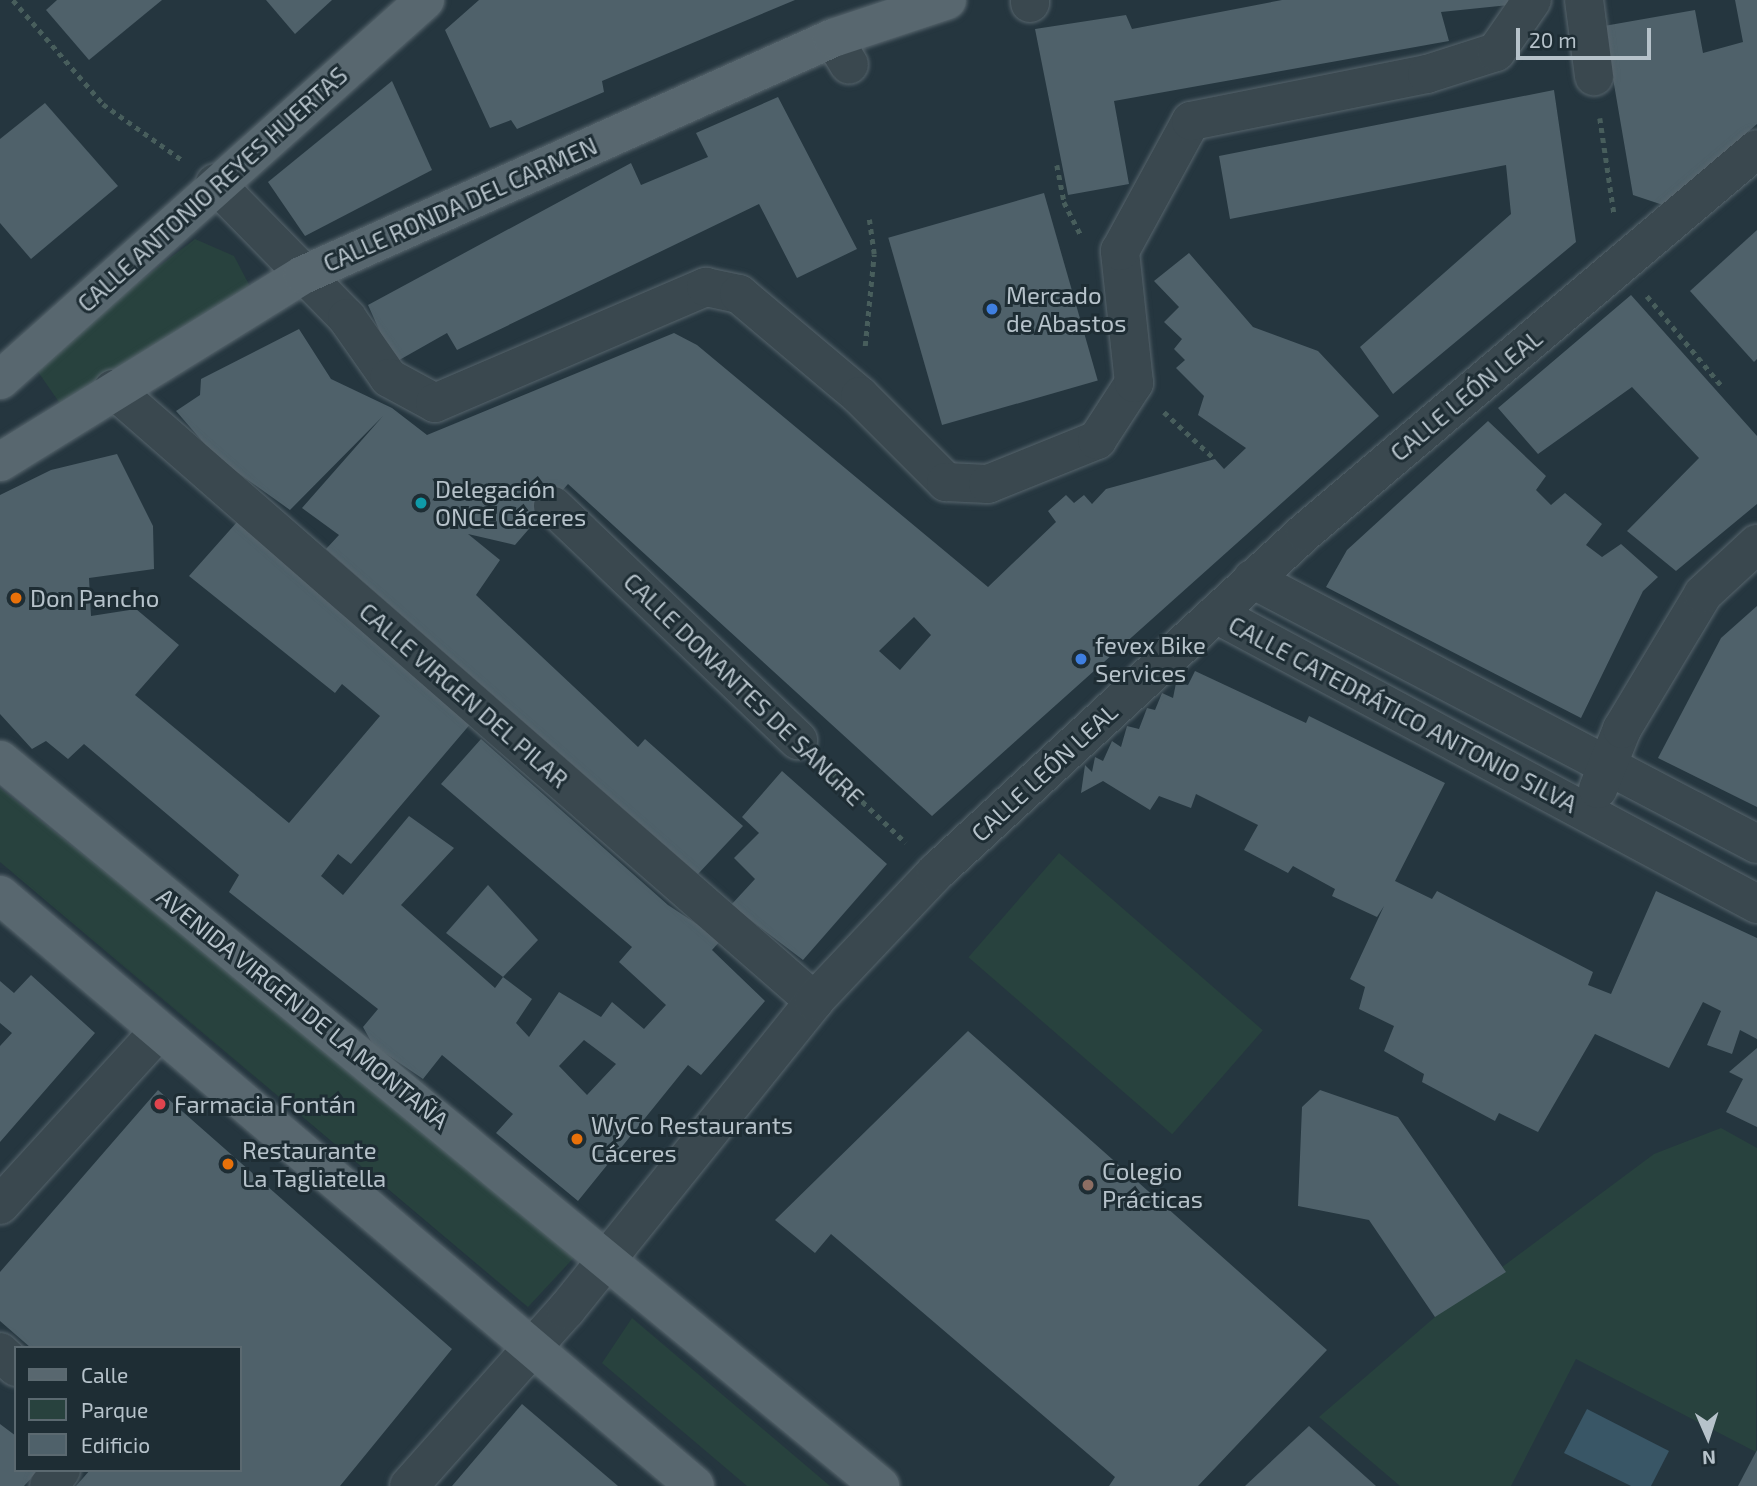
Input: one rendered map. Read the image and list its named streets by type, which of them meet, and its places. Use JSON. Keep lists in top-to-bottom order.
{
  "streets": {
    "main road": ["CALLE ANTONIO REYES HUERTAS", "CALLE RONDA DEL CARMEN", "AVENIDA VIRGEN DE LA MONTAÑA"],
    "street": [
      "CALLE LEÓN LEAL",
      "CALLE DONANTES DE SANGRE",
      "CALLE VIRGEN DEL PILAR",
      "CALLE CATEDRÁTICO ANTONIO SILVA"
    ]
  },
  "crossings": [
    ["CALLE RONDA DEL CARMEN", "CALLE VIRGEN DEL PILAR"],
    ["CALLE LEÓN LEAL", "CALLE DONANTES DE SANGRE"],
    ["CALLE LEÓN LEAL", "CALLE VIRGEN DEL PILAR"],
    ["CALLE LEÓN LEAL", "CALLE CATEDRÁTICO ANTONIO SILVA"],
    ["CALLE LEÓN LEAL", "AVENIDA VIRGEN DE LA MONTAÑA"]
  ],
  "places": [
    "Mercado de Abastos",
    "Delegación ONCE Cáceres",
    "Don Pancho",
    "fevex Bike Services",
    "Farmacia Fontán",
    "WyCo Restaurants Cáceres",
    "Restaurante La Tagliatella",
    "Colegio Prácticas"
  ],
  "legend": ["Calle", "Parque", "Edificio"],
  "scale_bar": "20 m",
  "north": "bottom"
}
